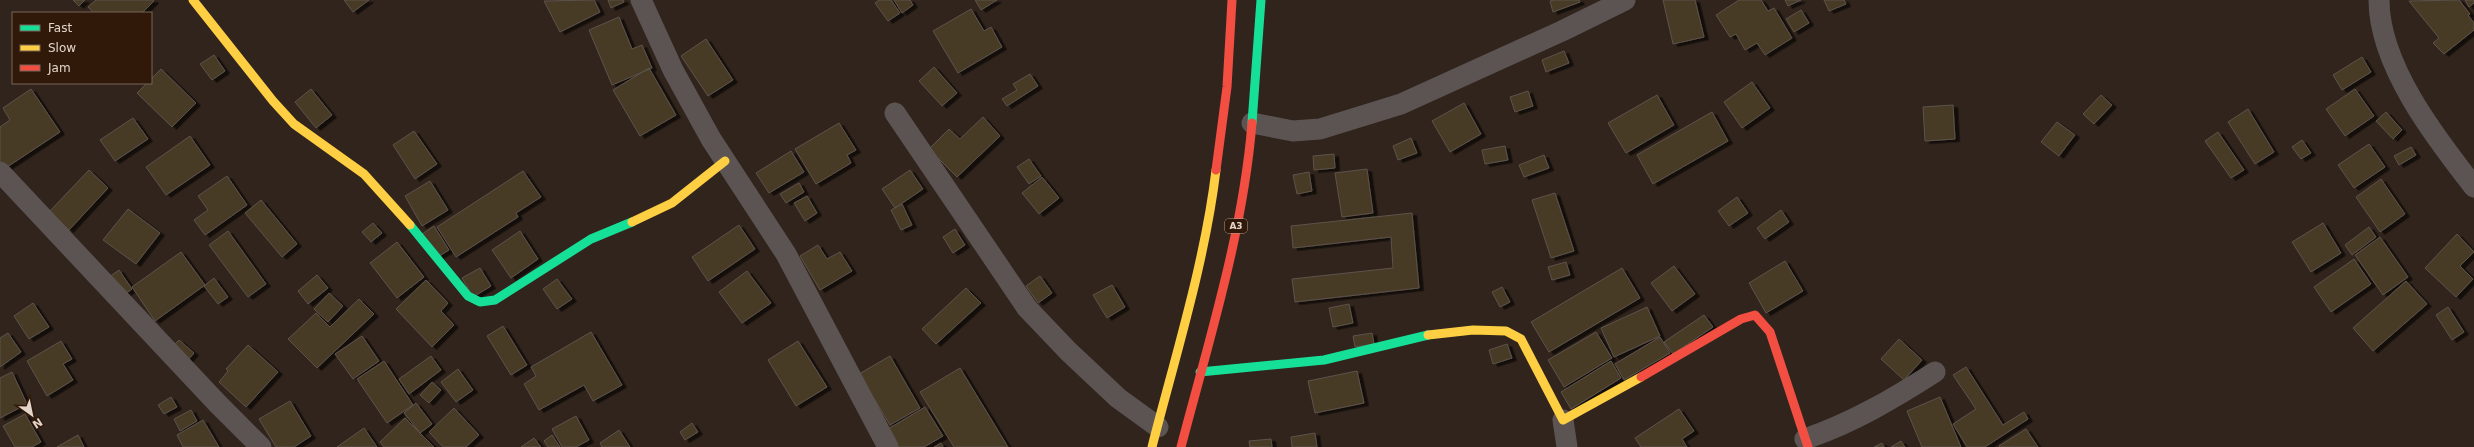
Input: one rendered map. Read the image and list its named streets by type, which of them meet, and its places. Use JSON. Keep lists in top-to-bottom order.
{
  "streets": {
    "main road": ["A3"]
  },
  "legend": ["Fast", "Slow", "Jam"],
  "north": "bottom right"
}
